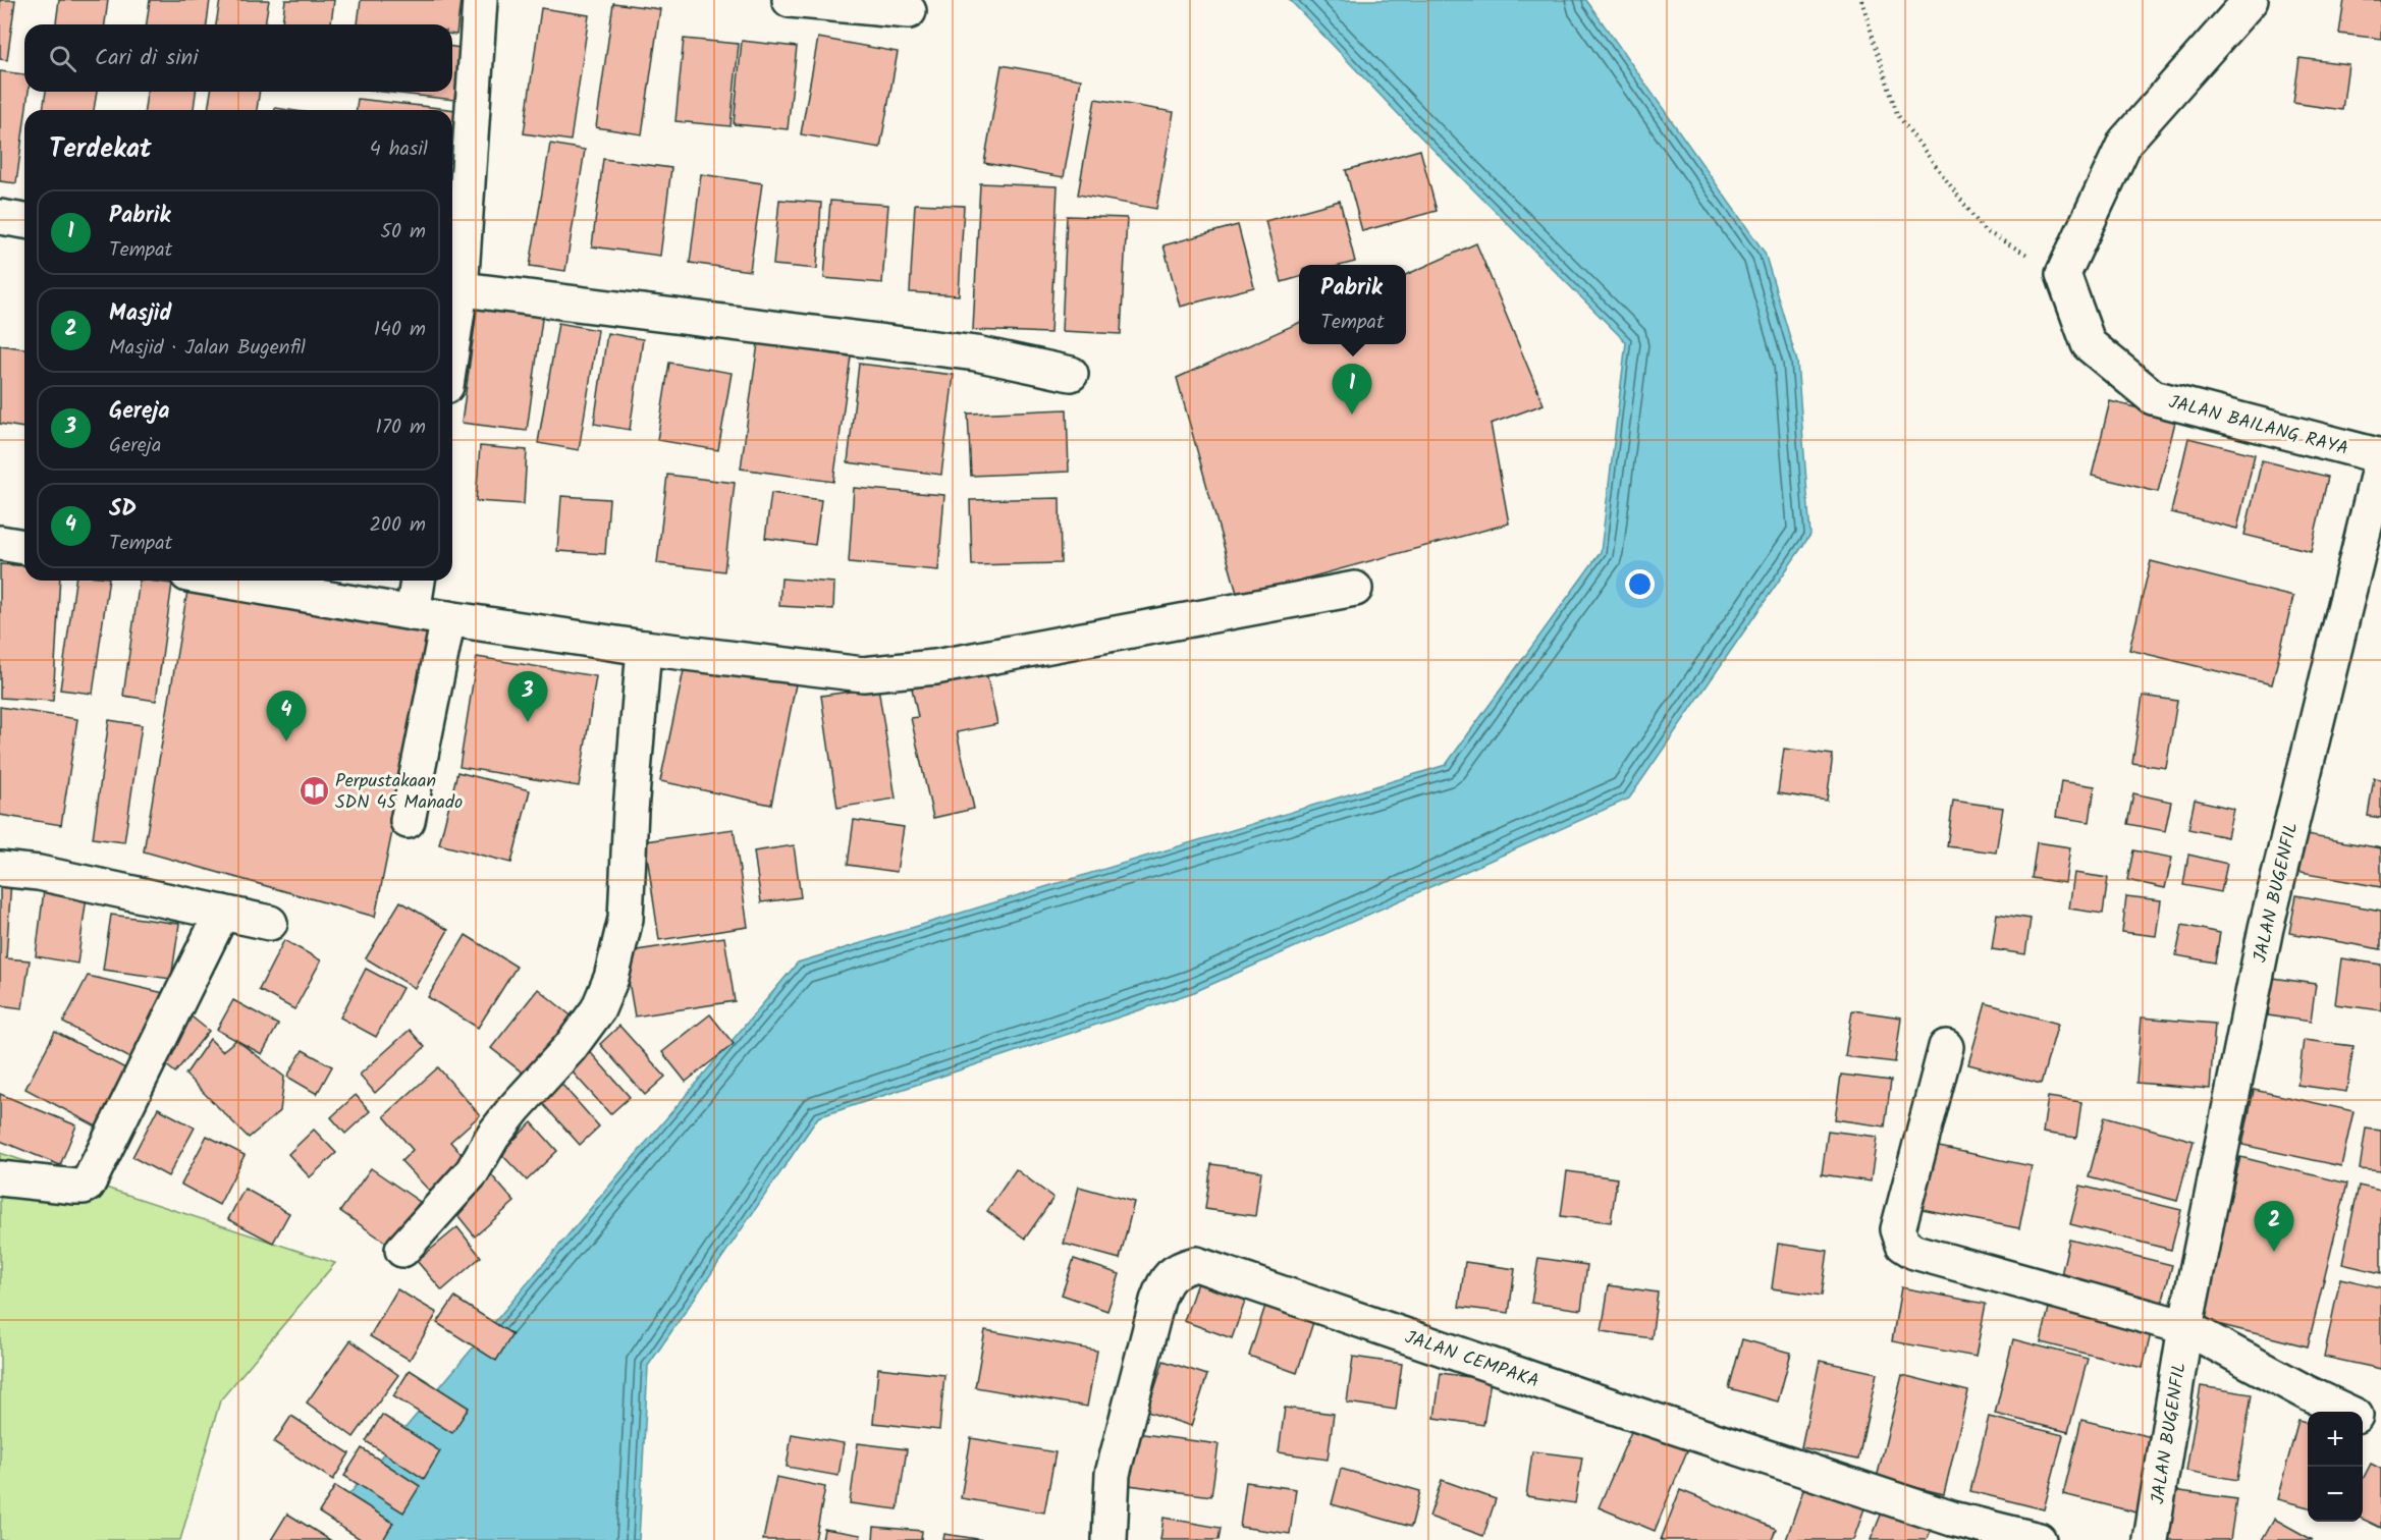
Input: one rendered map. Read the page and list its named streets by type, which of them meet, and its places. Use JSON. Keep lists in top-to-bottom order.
{
  "streets": {
    "main road": ["JALAN BAILANG RAYA", "JALAN BUGENFIL", "JALAN CEMPAKA"]
  },
  "crossings": [
    ["JALAN BAILANG RAYA", "JALAN BUGENFIL"]
  ],
  "places": {
    "library": ["Perpustakaan SDN 45 Manado"]
  },
  "page": {
    "search": "Cari di sini",
    "heading": ["Terdekat", "4 hasil"],
    "list": [
      {
        "mark": "1",
        "name": "Pabrik",
        "note": "Tempat",
        "value": "50 m"
      },
      {
        "mark": "2",
        "name": "Masjid",
        "note": "Masjid · Jalan Bugenfil",
        "value": "140 m"
      },
      {
        "mark": "3",
        "name": "Gereja",
        "note": "Gereja",
        "value": "170 m"
      },
      {
        "mark": "4",
        "name": "SD",
        "note": "Tempat",
        "value": "200 m"
      }
    ],
    "popup": ["Pabrik", "Tempat"],
    "pins": [
      "1",
      "3",
      "4",
      "2"
    ],
    "map_buttons": ["+", "−"]
  }
}
